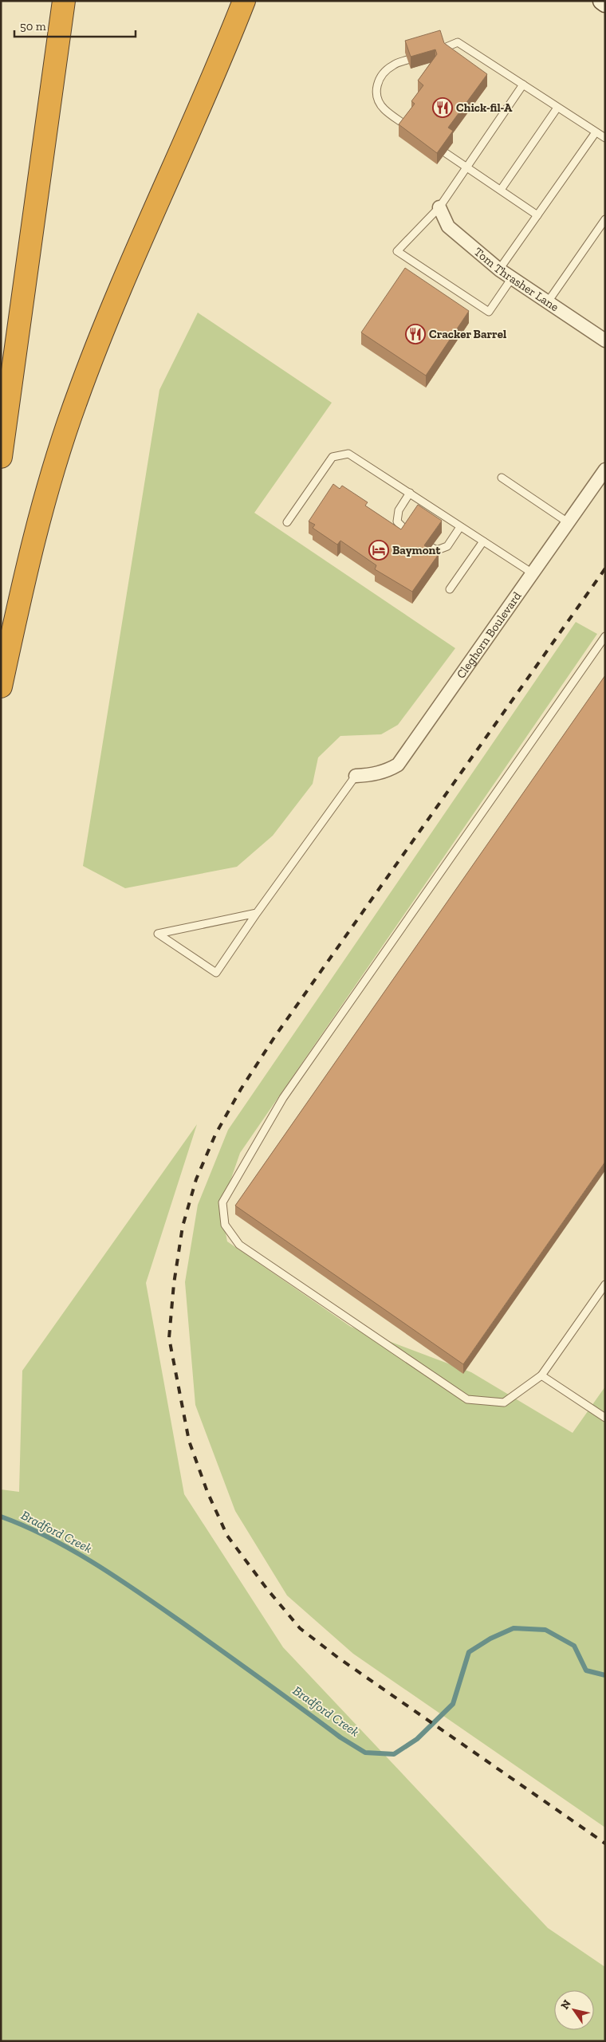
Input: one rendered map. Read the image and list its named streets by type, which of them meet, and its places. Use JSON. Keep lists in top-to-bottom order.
{
  "streets": {
    "street": ["Tom Thrasher Lane", "Cleghorn Boulevard"]
  },
  "water": ["Bradford Creek"],
  "places": {
    "restaurant": ["Chick-fil-A", "Cracker Barrel"],
    "hotel": ["Baymont"]
  },
  "scale_bar": "50 m",
  "north": "top left"
}
